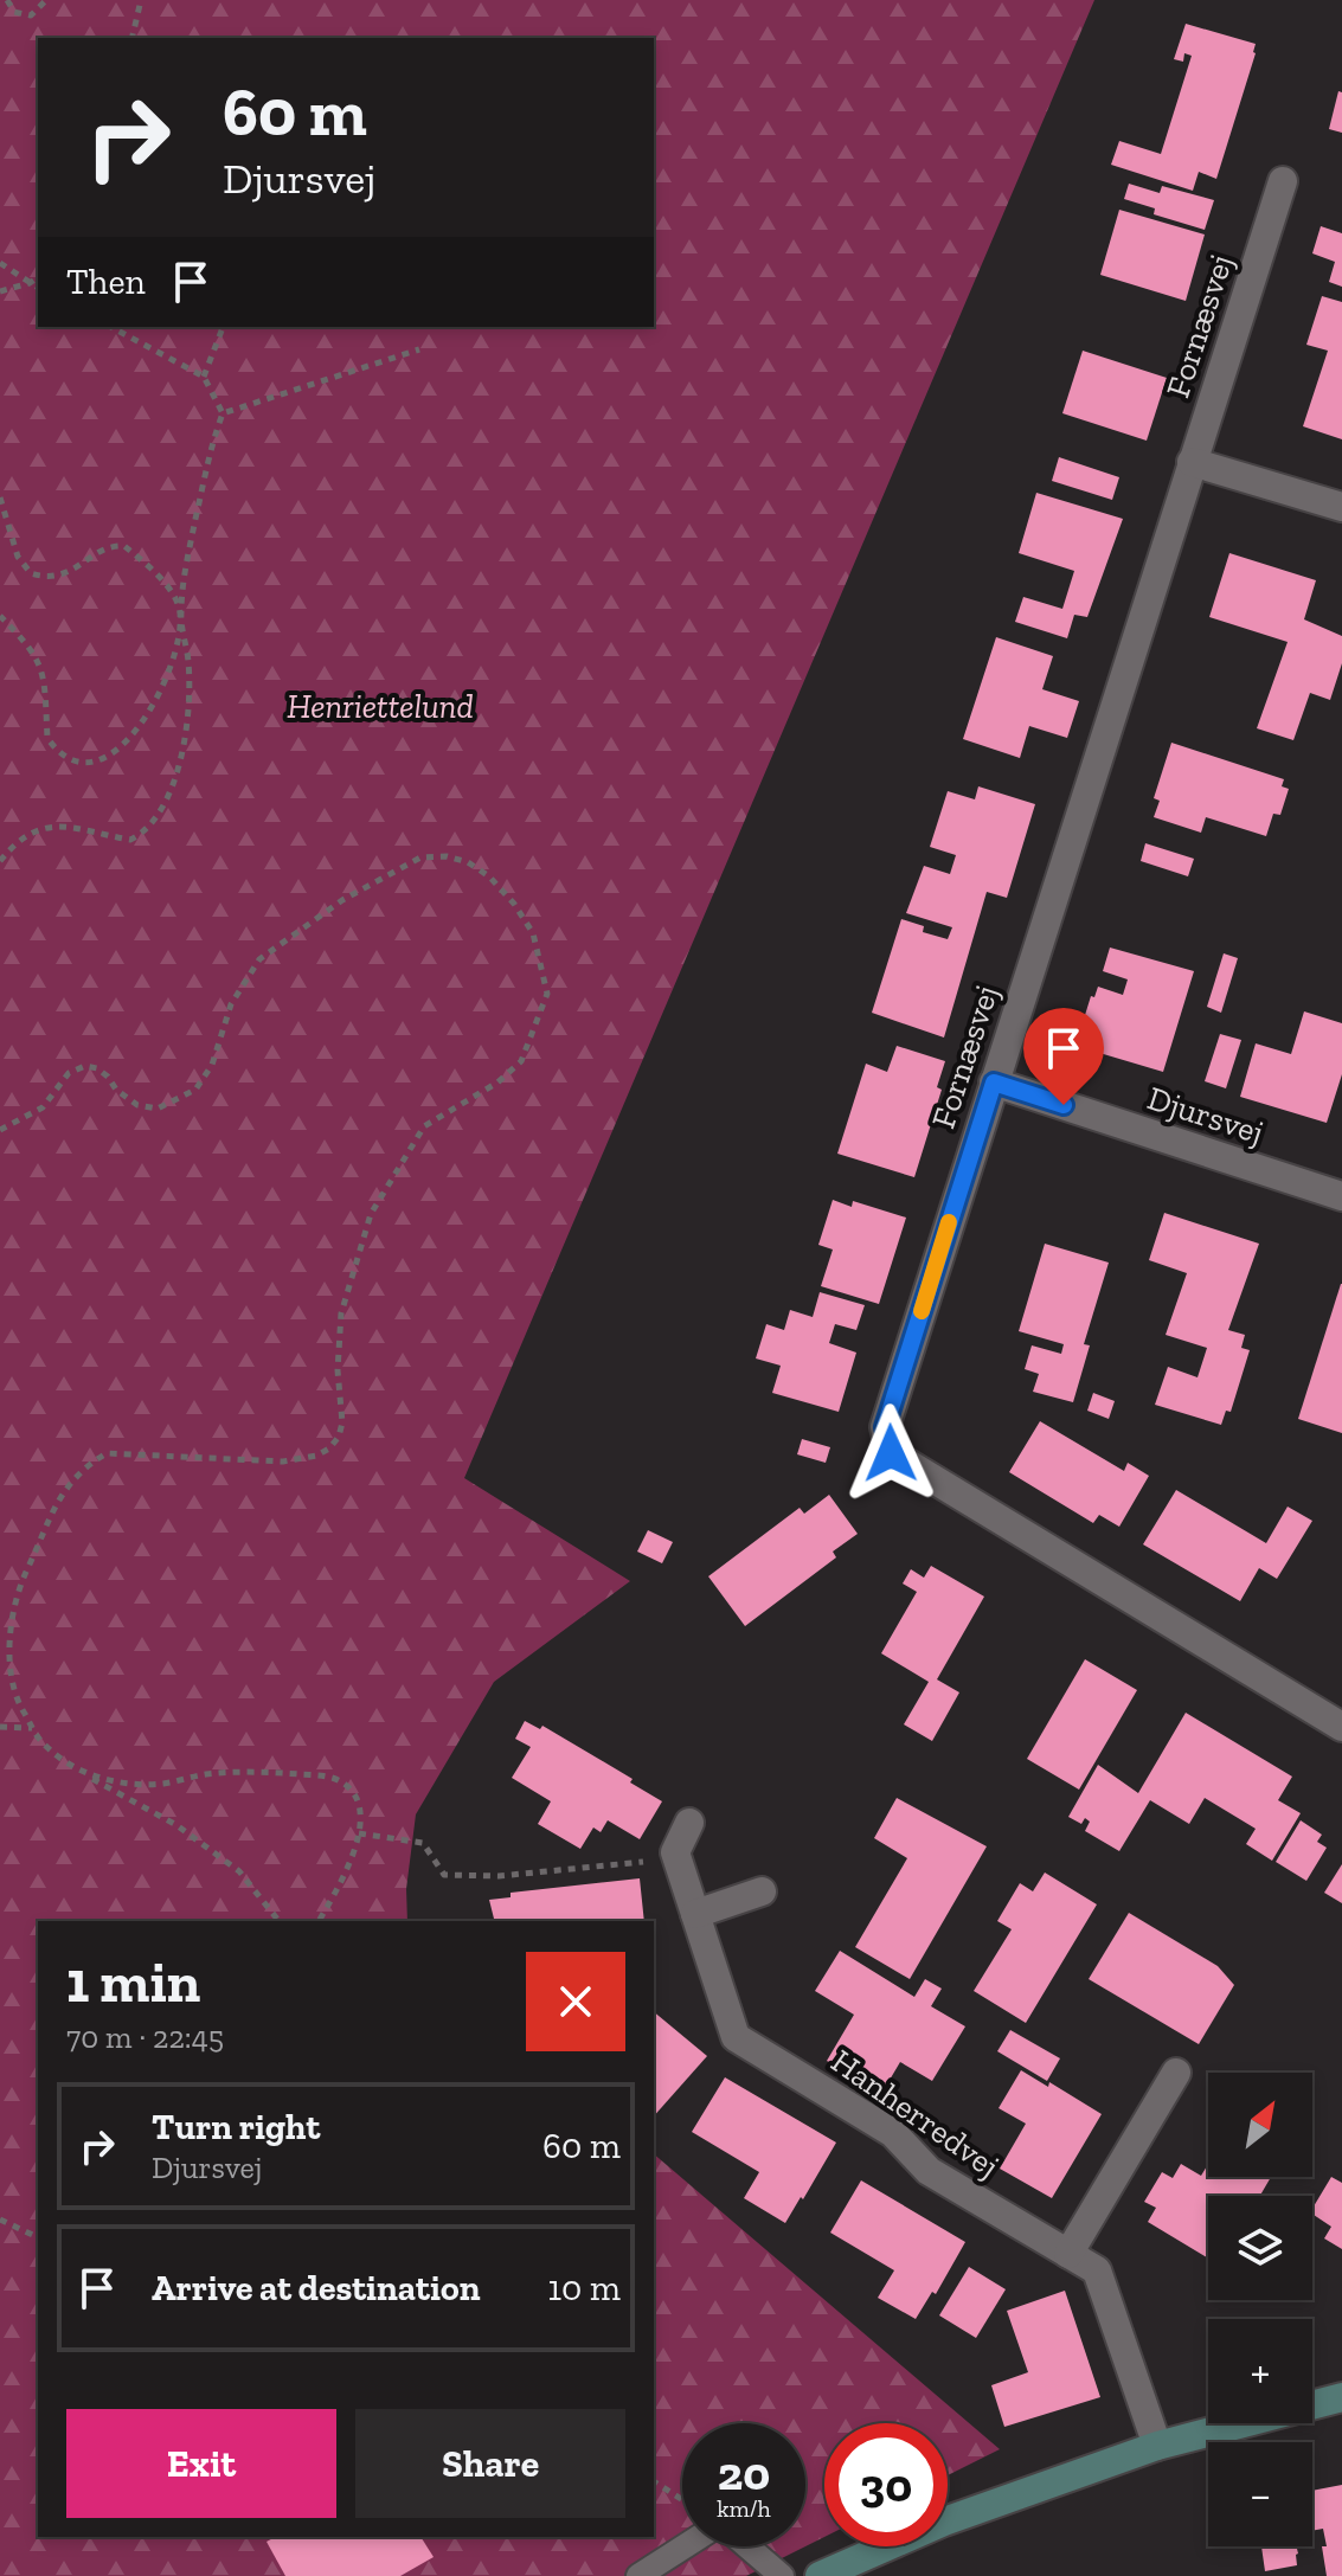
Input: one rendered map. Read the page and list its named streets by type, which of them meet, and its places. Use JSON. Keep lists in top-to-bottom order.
{
  "streets": {
    "street": ["Fornæsvej", "Djursvej", "Hanherredvej"]
  },
  "crossings": [
    ["Fornæsvej", "Djursvej"]
  ],
  "parks": ["Henriettelund"],
  "north": "top right",
  "page": {
    "turn": ["60 m", "Djursvej"],
    "then": "Then",
    "heading": ["1 min", "70 m · 22:45"],
    "map_buttons": ["+", "−"],
    "list": [
      {
        "name": "Turn right",
        "note": "Djursvej",
        "value": "60 m"
      },
      {
        "name": "Arrive at destination",
        "value": "10 m"
      }
    ],
    "buttons": ["Exit", "Share"],
    "speed": "20 km/h",
    "limit": "30"
  }
}
